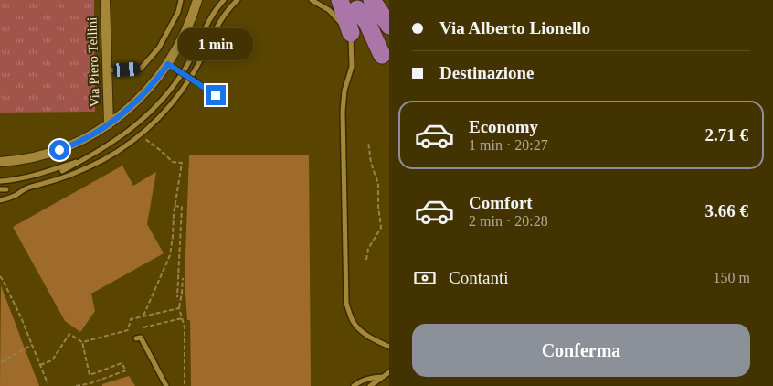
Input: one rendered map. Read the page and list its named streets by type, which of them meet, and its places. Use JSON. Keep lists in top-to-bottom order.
{
  "streets": {
    "street": ["Via Piero Tellini"]
  },
  "page": {
    "banner": ["Via Alberto Lionello", "Destinazione"],
    "bubble": "1 min",
    "list": [
      {
        "name": "Economy",
        "note": "1 min · 20:27",
        "value": "2.71 €"
      },
      {
        "name": "Comfort",
        "note": "2 min · 20:28",
        "value": "3.66 €"
      }
    ],
    "pay": ["Contanti", "150 m"],
    "buttons": "Conferma"
  }
}
